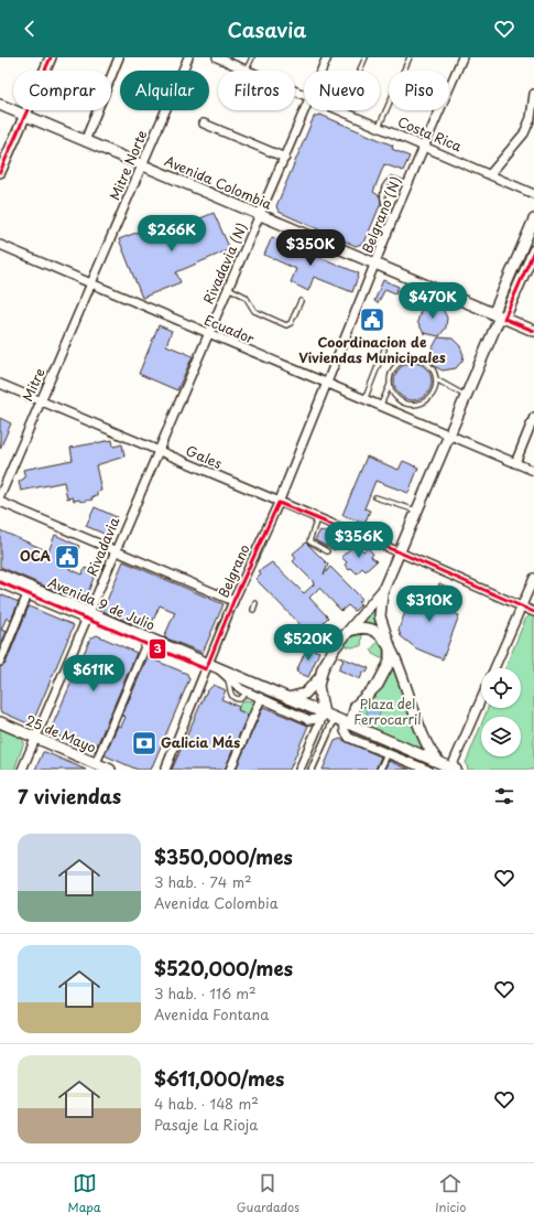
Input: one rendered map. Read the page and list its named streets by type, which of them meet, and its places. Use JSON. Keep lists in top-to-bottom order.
{
  "streets": {
    "street": [
      "Costa Rica",
      "Mitre Norte",
      "Avenida Colombia",
      "Belgrano (N)",
      "Rivadavia (N)",
      "Ecuador",
      "Mitre",
      "Gales",
      "Rivadavia",
      "Belgrano",
      "Avenida 9 de Julio",
      "25 de Mayo"
    ]
  },
  "crossings": [
    ["Costa Rica", "Belgrano (N)"],
    ["Mitre Norte", "Avenida Colombia"],
    ["Mitre Norte", "Ecuador"],
    ["Mitre Norte", "Mitre"],
    ["Avenida Colombia", "Belgrano (N)"],
    ["Avenida Colombia", "Rivadavia (N)"],
    ["Belgrano (N)", "Ecuador"],
    ["Belgrano (N)", "Belgrano"],
    ["Rivadavia (N)", "Ecuador"],
    ["Rivadavia (N)", "Rivadavia"],
    ["Ecuador", "Mitre"],
    ["Ecuador", "Rivadavia"],
    ["Ecuador", "Belgrano"],
    ["Mitre", "Gales"],
    ["Gales", "Rivadavia"],
    ["Gales", "Belgrano"],
    ["Rivadavia", "Avenida 9 de Julio"],
    ["Rivadavia", "25 de Mayo"],
    ["Belgrano", "Avenida 9 de Julio"]
  ],
  "parks": ["Plaza del Ferrocarril"],
  "places": {
    "public building": ["Coordinacion de Viviendas Municipales", "OCA"],
    "bank": ["Galicia Más"]
  },
  "lines": ["transit line 3"],
  "page": {
    "header": "Casavia",
    "chip": [
      "Comprar",
      "Alquilar",
      "Filtros",
      "Nuevo",
      "Piso"
    ],
    "price": [
      "$266K",
      "$350K",
      "$470K",
      "$356K",
      "$310K",
      "$520K",
      "$611K"
    ],
    "heading": "7 viviendas",
    "list": [
      {
        "name": "$350,000/mes",
        "note": "3 hab. · 74 m² · Avenida Colombia"
      },
      {
        "name": "$520,000/mes",
        "note": "3 hab. · 116 m² · Avenida Fontana"
      },
      {
        "name": "$611,000/mes",
        "note": "4 hab. · 148 m² · Pasaje La Rioja"
      }
    ],
    "tabs": ["Mapa", "Guardados", "Inicio"]
  }
}
